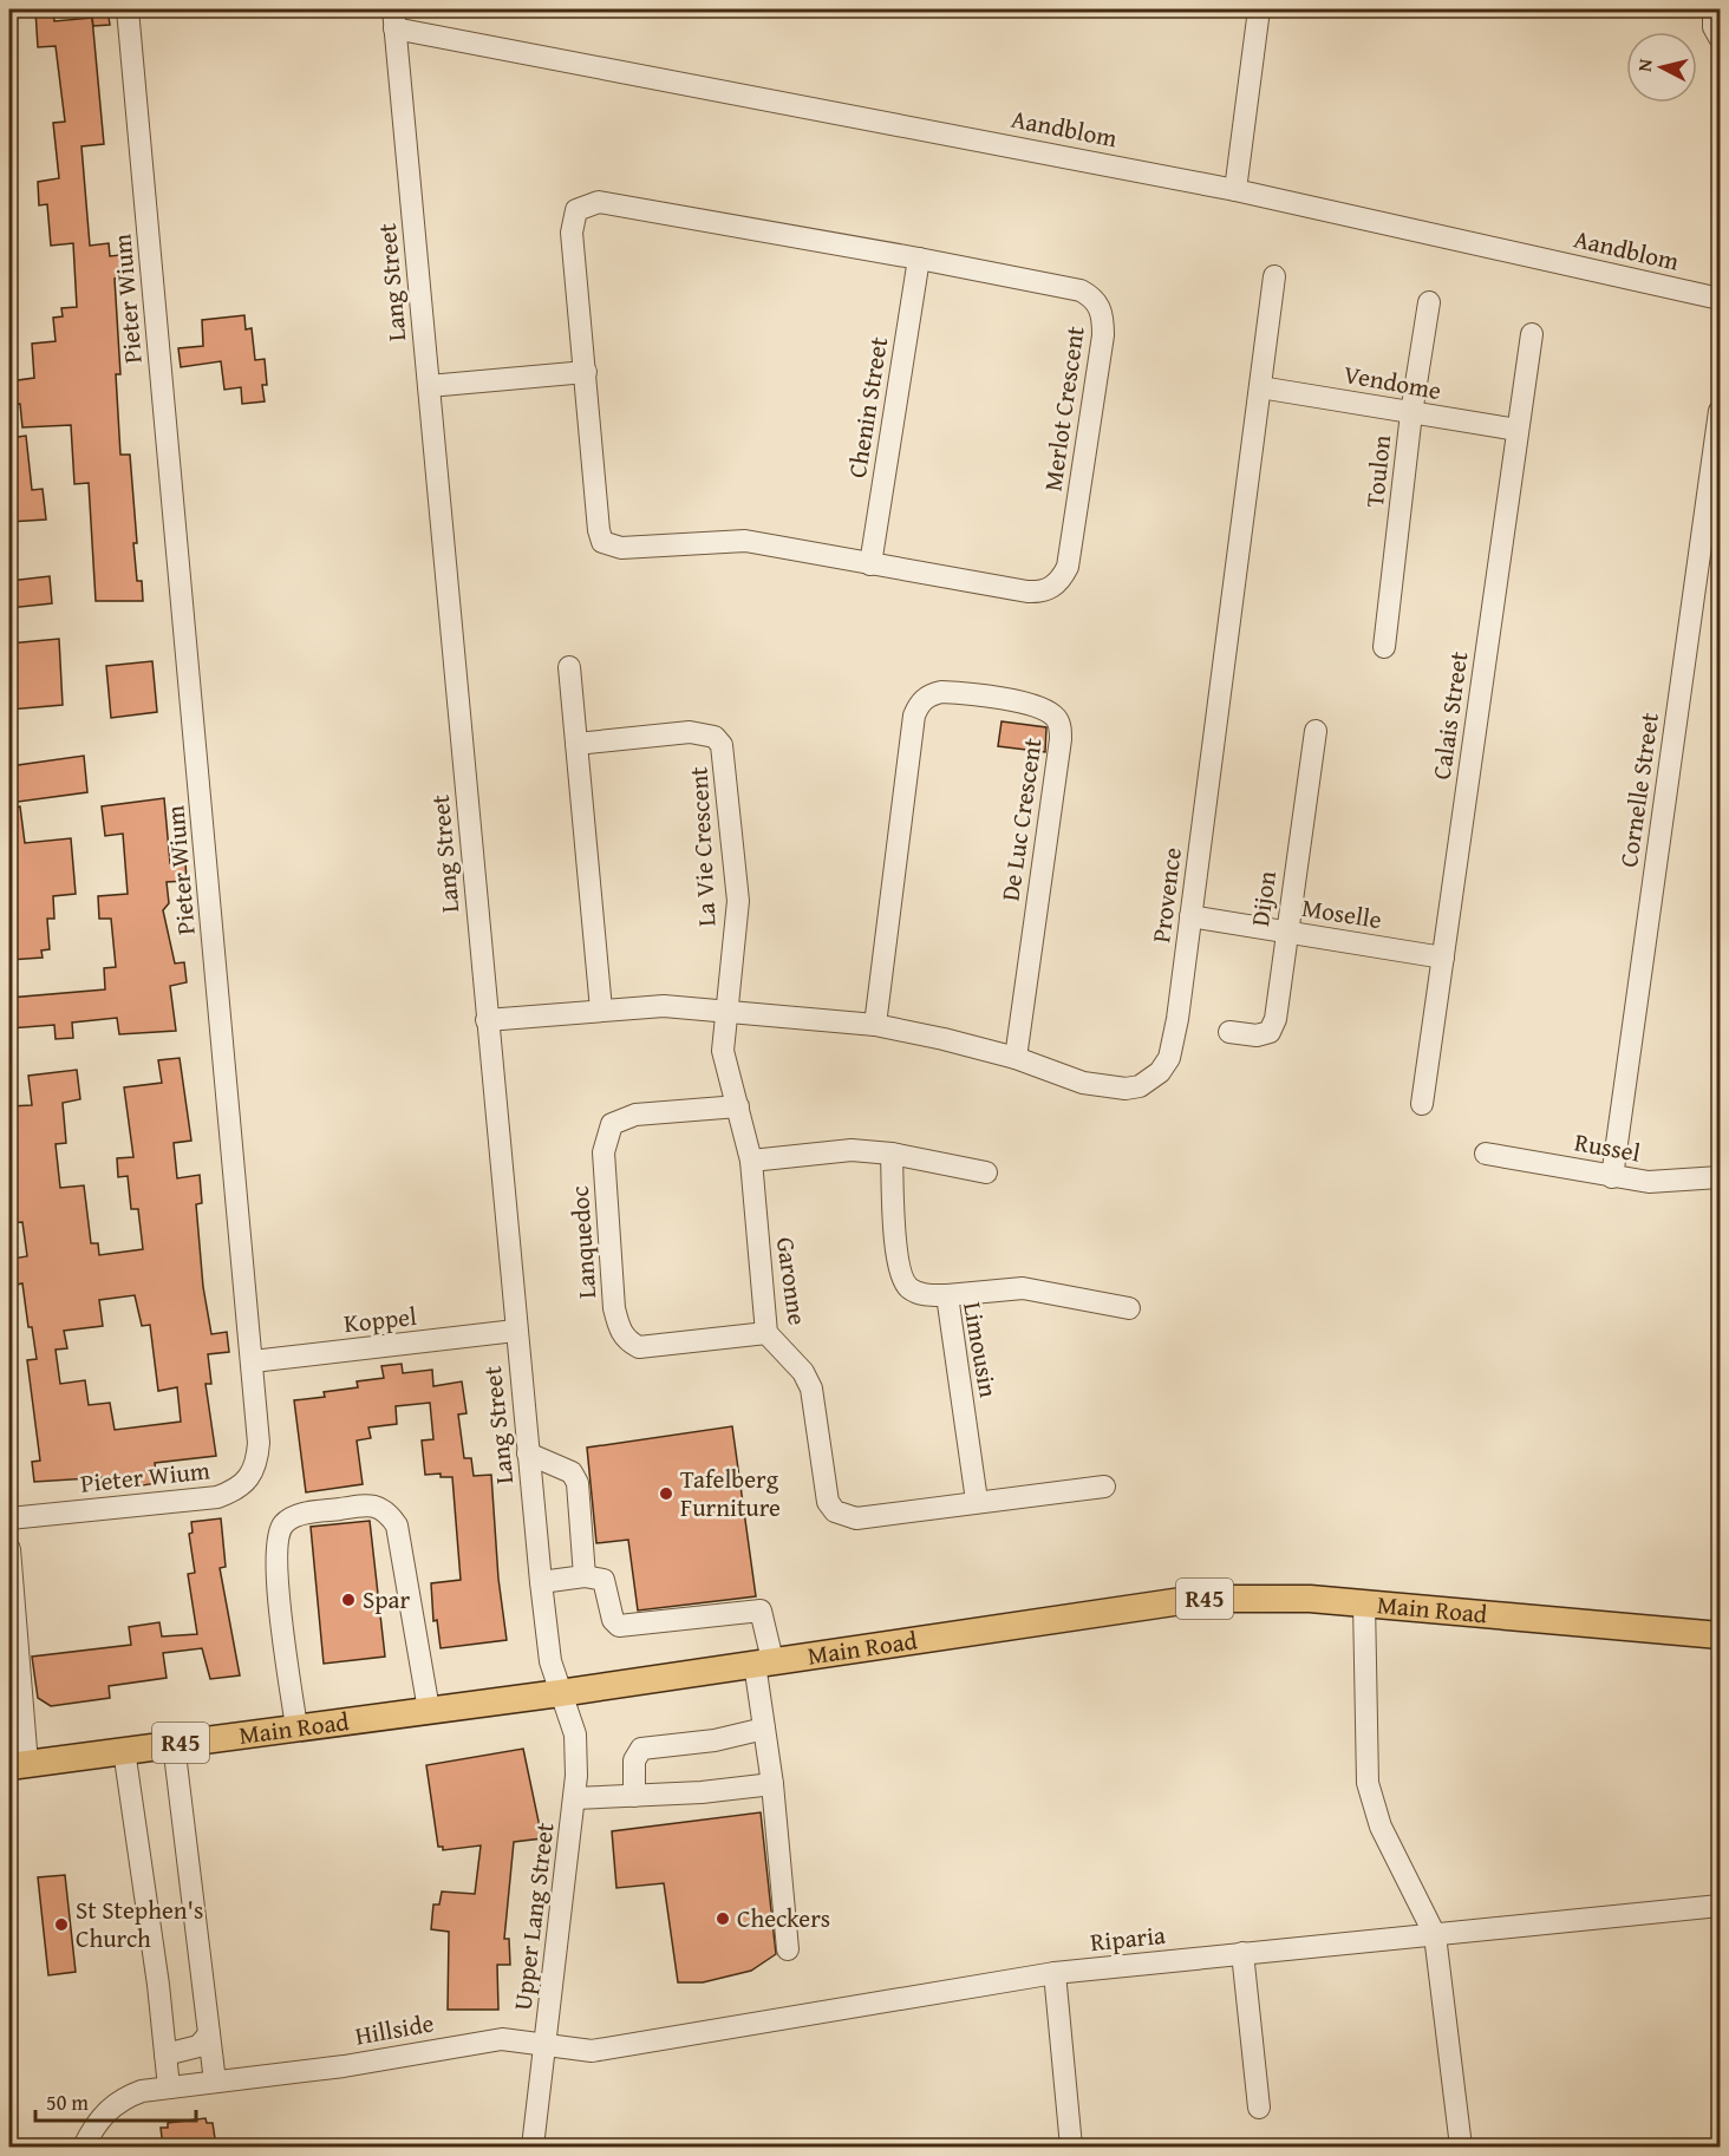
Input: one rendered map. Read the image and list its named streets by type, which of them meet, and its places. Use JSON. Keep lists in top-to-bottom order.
{
  "streets": {
    "main road": ["R45", "Main Road"],
    "street": [
      "Aandblom",
      "Lang Street",
      "Pieter Wium",
      "Vendome",
      "Chenin Street",
      "Merlot Crescent",
      "Toulon",
      "Calais Street",
      "Cornelle Street",
      "De Luc Crescent",
      "La Vie Crescent",
      "Provence",
      "Dijon",
      "Moselle",
      "Russel",
      "Lanquedoc",
      "Garonne",
      "Koppel",
      "Limousin",
      "Upper Lang Street",
      "Riparia",
      "Hillside"
    ]
  },
  "crossings": [
    ["Aandblom", "Lang Street"],
    ["Lang Street", "Koppel"],
    ["Lang Street", "Main Road"],
    ["Lang Street", "Upper Lang Street"],
    ["Pieter Wium", "Koppel"],
    ["Vendome", "Toulon"],
    ["Vendome", "Calais Street"],
    ["Vendome", "Provence"],
    ["Chenin Street", "Merlot Crescent"],
    ["Calais Street", "Moselle"],
    ["Cornelle Street", "Russel"],
    ["De Luc Crescent", "Provence"],
    ["La Vie Crescent", "Provence"],
    ["La Vie Crescent", "Garonne"],
    ["Provence", "Moselle"],
    ["Provence", "Garonne"],
    ["Dijon", "Moselle"],
    ["Lanquedoc", "Garonne"],
    ["Garonne", "Limousin"],
    ["Main Road", "Upper Lang Street"],
    ["Upper Lang Street", "Riparia"],
    ["Upper Lang Street", "Hillside"],
    ["Riparia", "Hillside"]
  ],
  "places": [
    "Tafelberg Furniture",
    "Spar",
    "Checkers",
    "St Stephen's Church"
  ],
  "scale_bar": "50 m",
  "north": "left"
}
